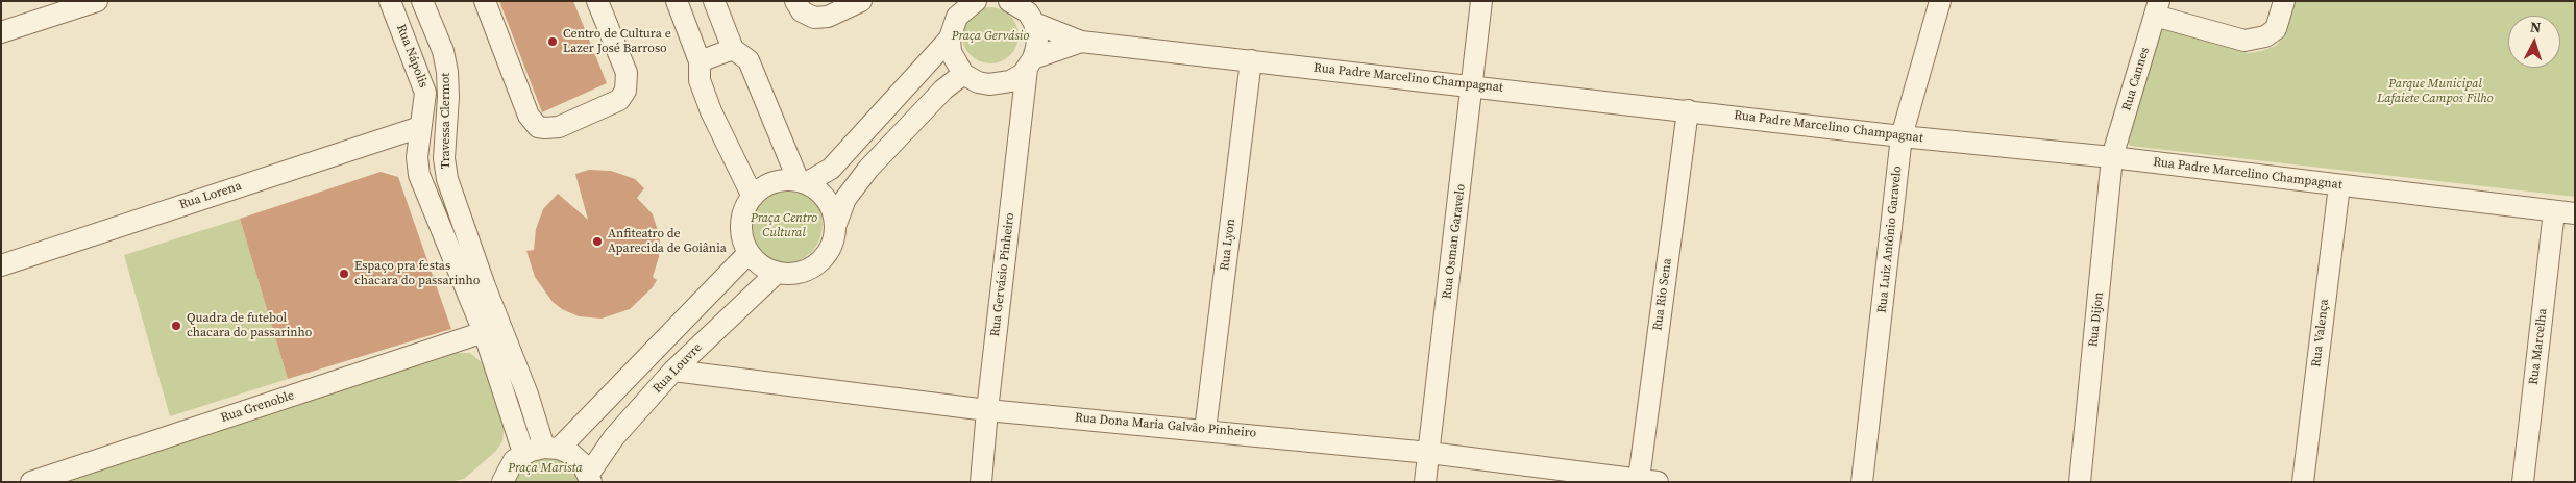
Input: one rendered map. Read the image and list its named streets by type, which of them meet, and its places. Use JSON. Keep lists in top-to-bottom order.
{
  "streets": {
    "street": [
      "Rua Nápolis",
      "Rua Padre Marcelino Champagnat",
      "Rua Cannes",
      "Travessa Clermot",
      "Rua Lorena",
      "Rua Luiz Antônio Garavelo",
      "Rua Osman Garavelo",
      "Rua Lyon",
      "Rua Gervásio Pinheiro",
      "Rua Rio Sena",
      "Rua Dijon",
      "Rua Valença",
      "Rua Marcelha",
      "Rua Louvre",
      "Rua Grenoble",
      "Rua Dona Maria Galvão Pinheiro"
    ]
  },
  "crossings": [
    ["Rua Nápolis", "Rua Lorena"],
    ["Rua Nápolis", "Rua Grenoble"],
    ["Rua Padre Marcelino Champagnat", "Rua Cannes"],
    ["Rua Padre Marcelino Champagnat", "Rua Luiz Antônio Garavelo"],
    ["Rua Padre Marcelino Champagnat", "Rua Osman Garavelo"],
    ["Rua Padre Marcelino Champagnat", "Rua Lyon"],
    ["Rua Padre Marcelino Champagnat", "Rua Gervásio Pinheiro"],
    ["Rua Padre Marcelino Champagnat", "Rua Rio Sena"],
    ["Rua Padre Marcelino Champagnat", "Rua Dijon"],
    ["Rua Padre Marcelino Champagnat", "Rua Valença"],
    ["Rua Padre Marcelino Champagnat", "Rua Marcelha"],
    ["Rua Cannes", "Rua Dijon"],
    ["Rua Osman Garavelo", "Rua Dona Maria Galvão Pinheiro"],
    ["Rua Lyon", "Rua Dona Maria Galvão Pinheiro"],
    ["Rua Gervásio Pinheiro", "Rua Dona Maria Galvão Pinheiro"],
    ["Rua Rio Sena", "Rua Dona Maria Galvão Pinheiro"],
    ["Rua Louvre", "Rua Dona Maria Galvão Pinheiro"]
  ],
  "parks": [
    "Praça Gervásio",
    "Parque Municipal Lafaiete Campos Filho",
    "Praça Centro Cultural",
    "Praça Marista"
  ],
  "places": [
    "Centro de Cultura e Lazer José Barroso",
    "Anfiteatro de Aparecida de Goiânia",
    "Espaço pra festas chacara do passarinho",
    "Quadra de futebol chacara do passarinho"
  ],
  "north": "top"
}
